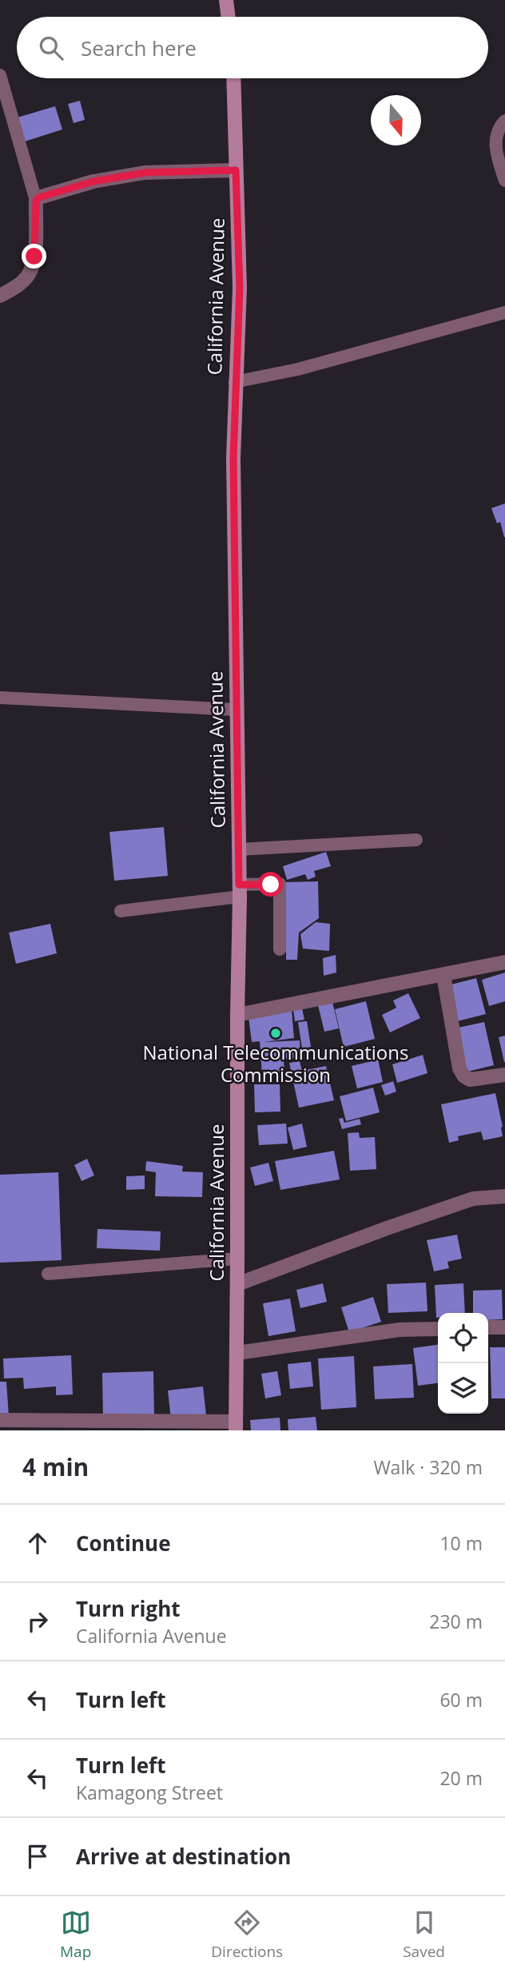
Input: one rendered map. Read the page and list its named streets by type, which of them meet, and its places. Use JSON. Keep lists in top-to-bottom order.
{
  "streets": {
    "street": ["California Avenue"]
  },
  "places": ["National Telecommunications Commission"],
  "north": "bottom",
  "page": {
    "search": "Search here",
    "heading": ["4 min", "Walk · 320 m"],
    "list": [
      ["Continue", "10 m"],
      ["Turn right", "California Avenue", "230 m"],
      ["Turn left", "60 m"],
      ["Turn left", "Kamagong Street", "20 m"],
      "Arrive at destination"
    ],
    "nav": ["Map", "Directions", "Saved"]
  }
}
